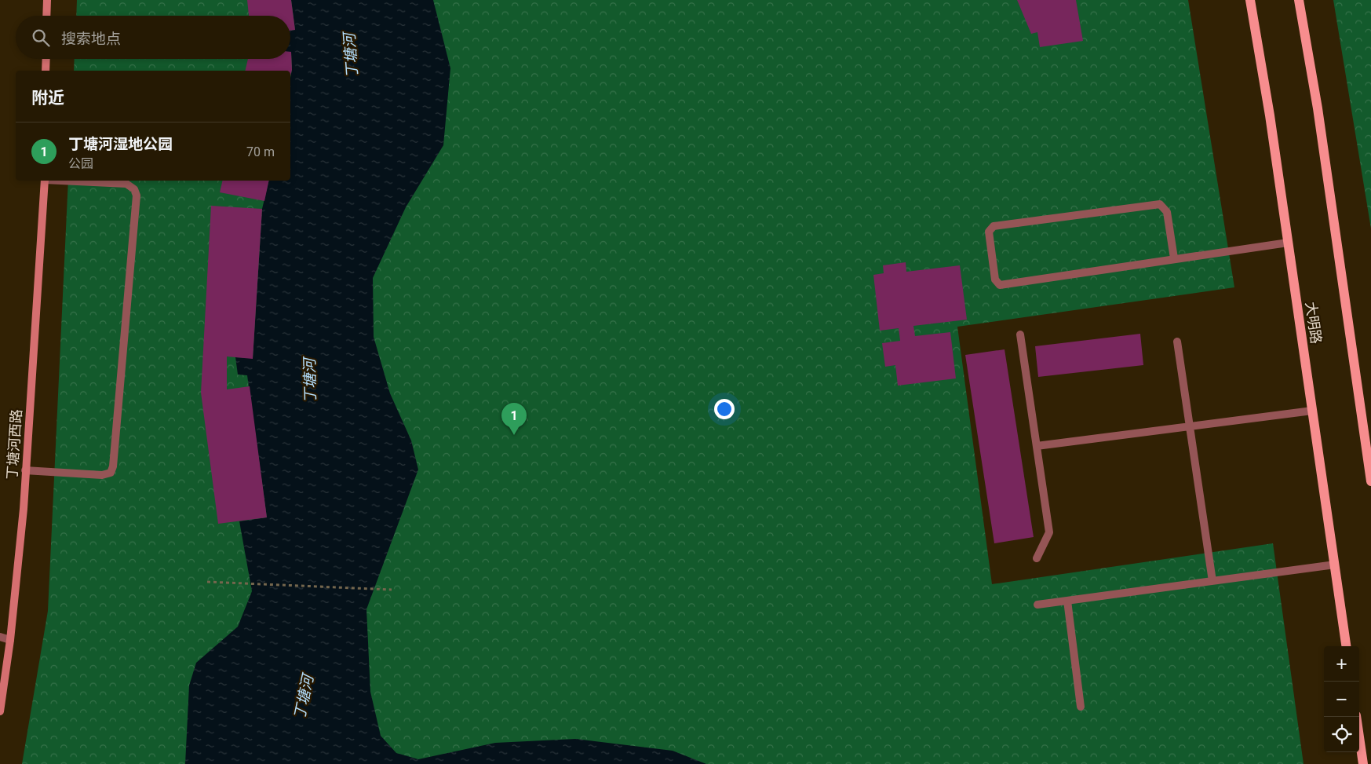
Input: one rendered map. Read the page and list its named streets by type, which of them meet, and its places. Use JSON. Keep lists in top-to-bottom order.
{
  "streets": {
    "main road": ["大明路"],
    "street": ["丁塘河西路"]
  },
  "water": ["丁塘河"],
  "page": {
    "search": "搜索地点",
    "heading": "附近",
    "list": [
      {
        "mark": "1",
        "name": "丁塘河湿地公园",
        "note": "公园",
        "value": "70 m"
      }
    ],
    "pins": "1",
    "map_buttons": ["+", "−"]
  }
}
